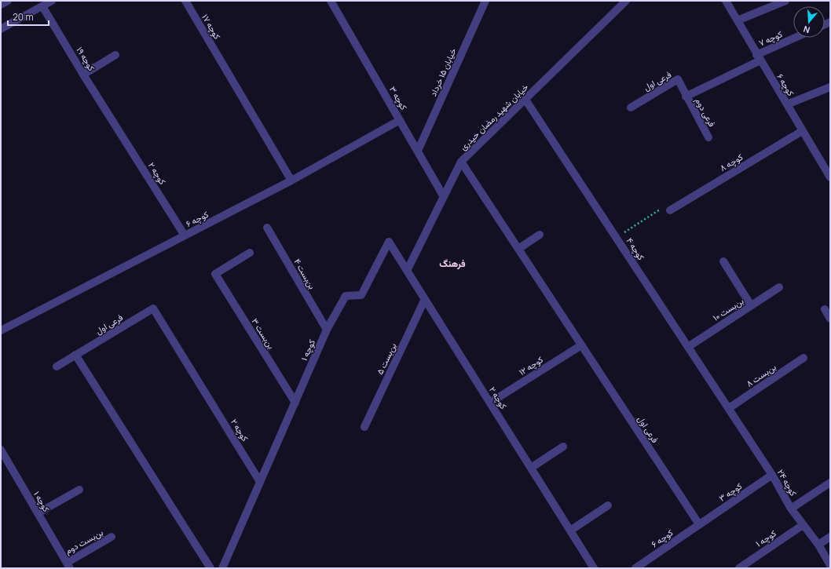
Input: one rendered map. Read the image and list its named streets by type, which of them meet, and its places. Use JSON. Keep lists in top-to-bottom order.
{
  "streets": {
    "street": [
      "کوچه ۱۷",
      "کوچه ۷",
      "کوچه ۱۹",
      "خیابان ۱۵ خرداد",
      "فرعی اول",
      "کوچه ۶",
      "کوچه ۳",
      "فرعی دوم",
      "خیابان شهید رمضان حیدری",
      "کوچه ۸",
      "کوچه ۲",
      "کوچه ۴",
      "بن‌بست ۴",
      "بن‌بست ۱۰",
      "بن‌بست ۳",
      "کوچه ۱",
      "بن‌بست ۵",
      "کوچه ۱۲",
      "بن‌بست ۸",
      "کوچه ۲۴",
      "بن‌بست دوم"
    ]
  },
  "crossings": [
    ["کوچه ۱۷", "کوچه ۶"],
    ["کوچه ۷", "کوچه ۶"],
    ["کوچه ۱۹", "کوچه ۲"],
    ["خیابان ۱۵ خرداد", "کوچه ۳"],
    ["فرعی اول", "کوچه ۶"],
    ["فرعی اول", "کوچه ۳"],
    ["فرعی اول", "فرعی دوم"],
    ["فرعی اول", "کوچه ۲"],
    ["فرعی اول", "کوچه ۱۲"],
    ["کوچه ۶", "کوچه ۳"],
    ["کوچه ۶", "کوچه ۸"],
    ["کوچه ۶", "کوچه ۲"],
    ["کوچه ۳", "خیابان شهید رمضان حیدری"],
    ["کوچه ۳", "کوچه ۲۴"],
    ["خیابان شهید رمضان حیدری", "کوچه ۲"],
    ["خیابان شهید رمضان حیدری", "کوچه ۴"],
    ["کوچه ۲", "کوچه ۱"],
    ["کوچه ۲", "بن‌بست ۵"],
    ["کوچه ۲", "کوچه ۱۲"],
    ["کوچه ۴", "بن‌بست ۱۰"],
    ["کوچه ۴", "بن‌بست ۸"],
    ["کوچه ۴", "کوچه ۲۴"],
    ["بن‌بست ۴", "کوچه ۱"],
    ["بن‌بست ۳", "کوچه ۱"],
    ["کوچه ۱", "کوچه ۲۴"],
    ["کوچه ۱", "بن‌بست دوم"],
    ["بن‌بست ۸", "کوچه ۲۴"]
  ],
  "districts": ["فرهنگ"],
  "scale_bar": "20 m",
  "north": "bottom"
}
